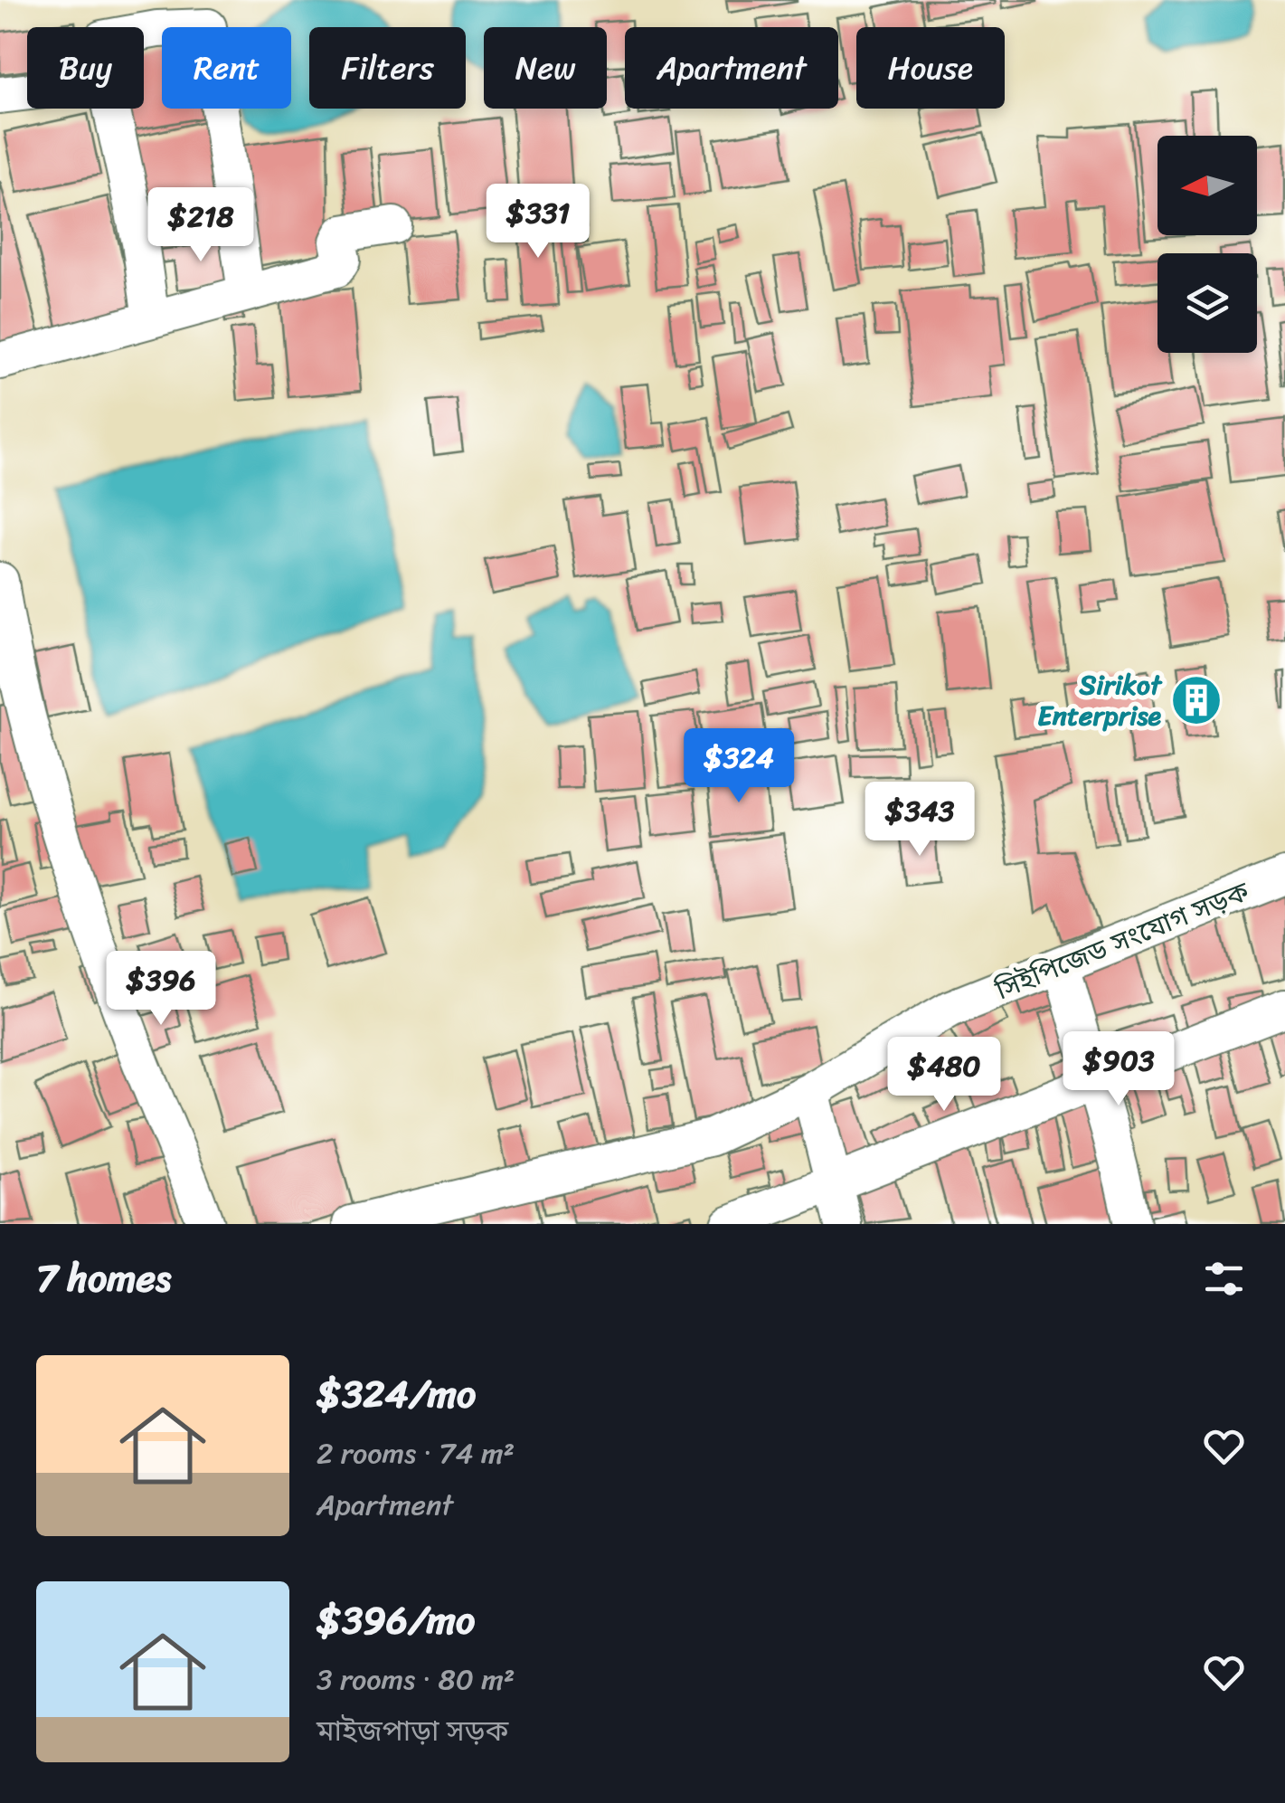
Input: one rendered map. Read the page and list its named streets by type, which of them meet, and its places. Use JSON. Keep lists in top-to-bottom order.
{
  "streets": {
    "street": ["সিইপিজেড সংযোগ সড়ক"]
  },
  "places": {
    "building": ["Sirikot Enterprise"]
  },
  "north": "left",
  "page": {
    "chip": [
      "Buy",
      "Rent",
      "Filters",
      "New",
      "Apartment",
      "House"
    ],
    "price": [
      "$331",
      "$218",
      "$324",
      "$343",
      "$396",
      "$903",
      "$480"
    ],
    "heading": "7 homes",
    "list": [
      {
        "name": "$324/mo",
        "note": "2 rooms · 74 m² · Apartment"
      },
      {
        "name": "$396/mo",
        "note": "3 rooms · 80 m² · মাইজপাড়া সড়ক"
      }
    ]
  }
}
